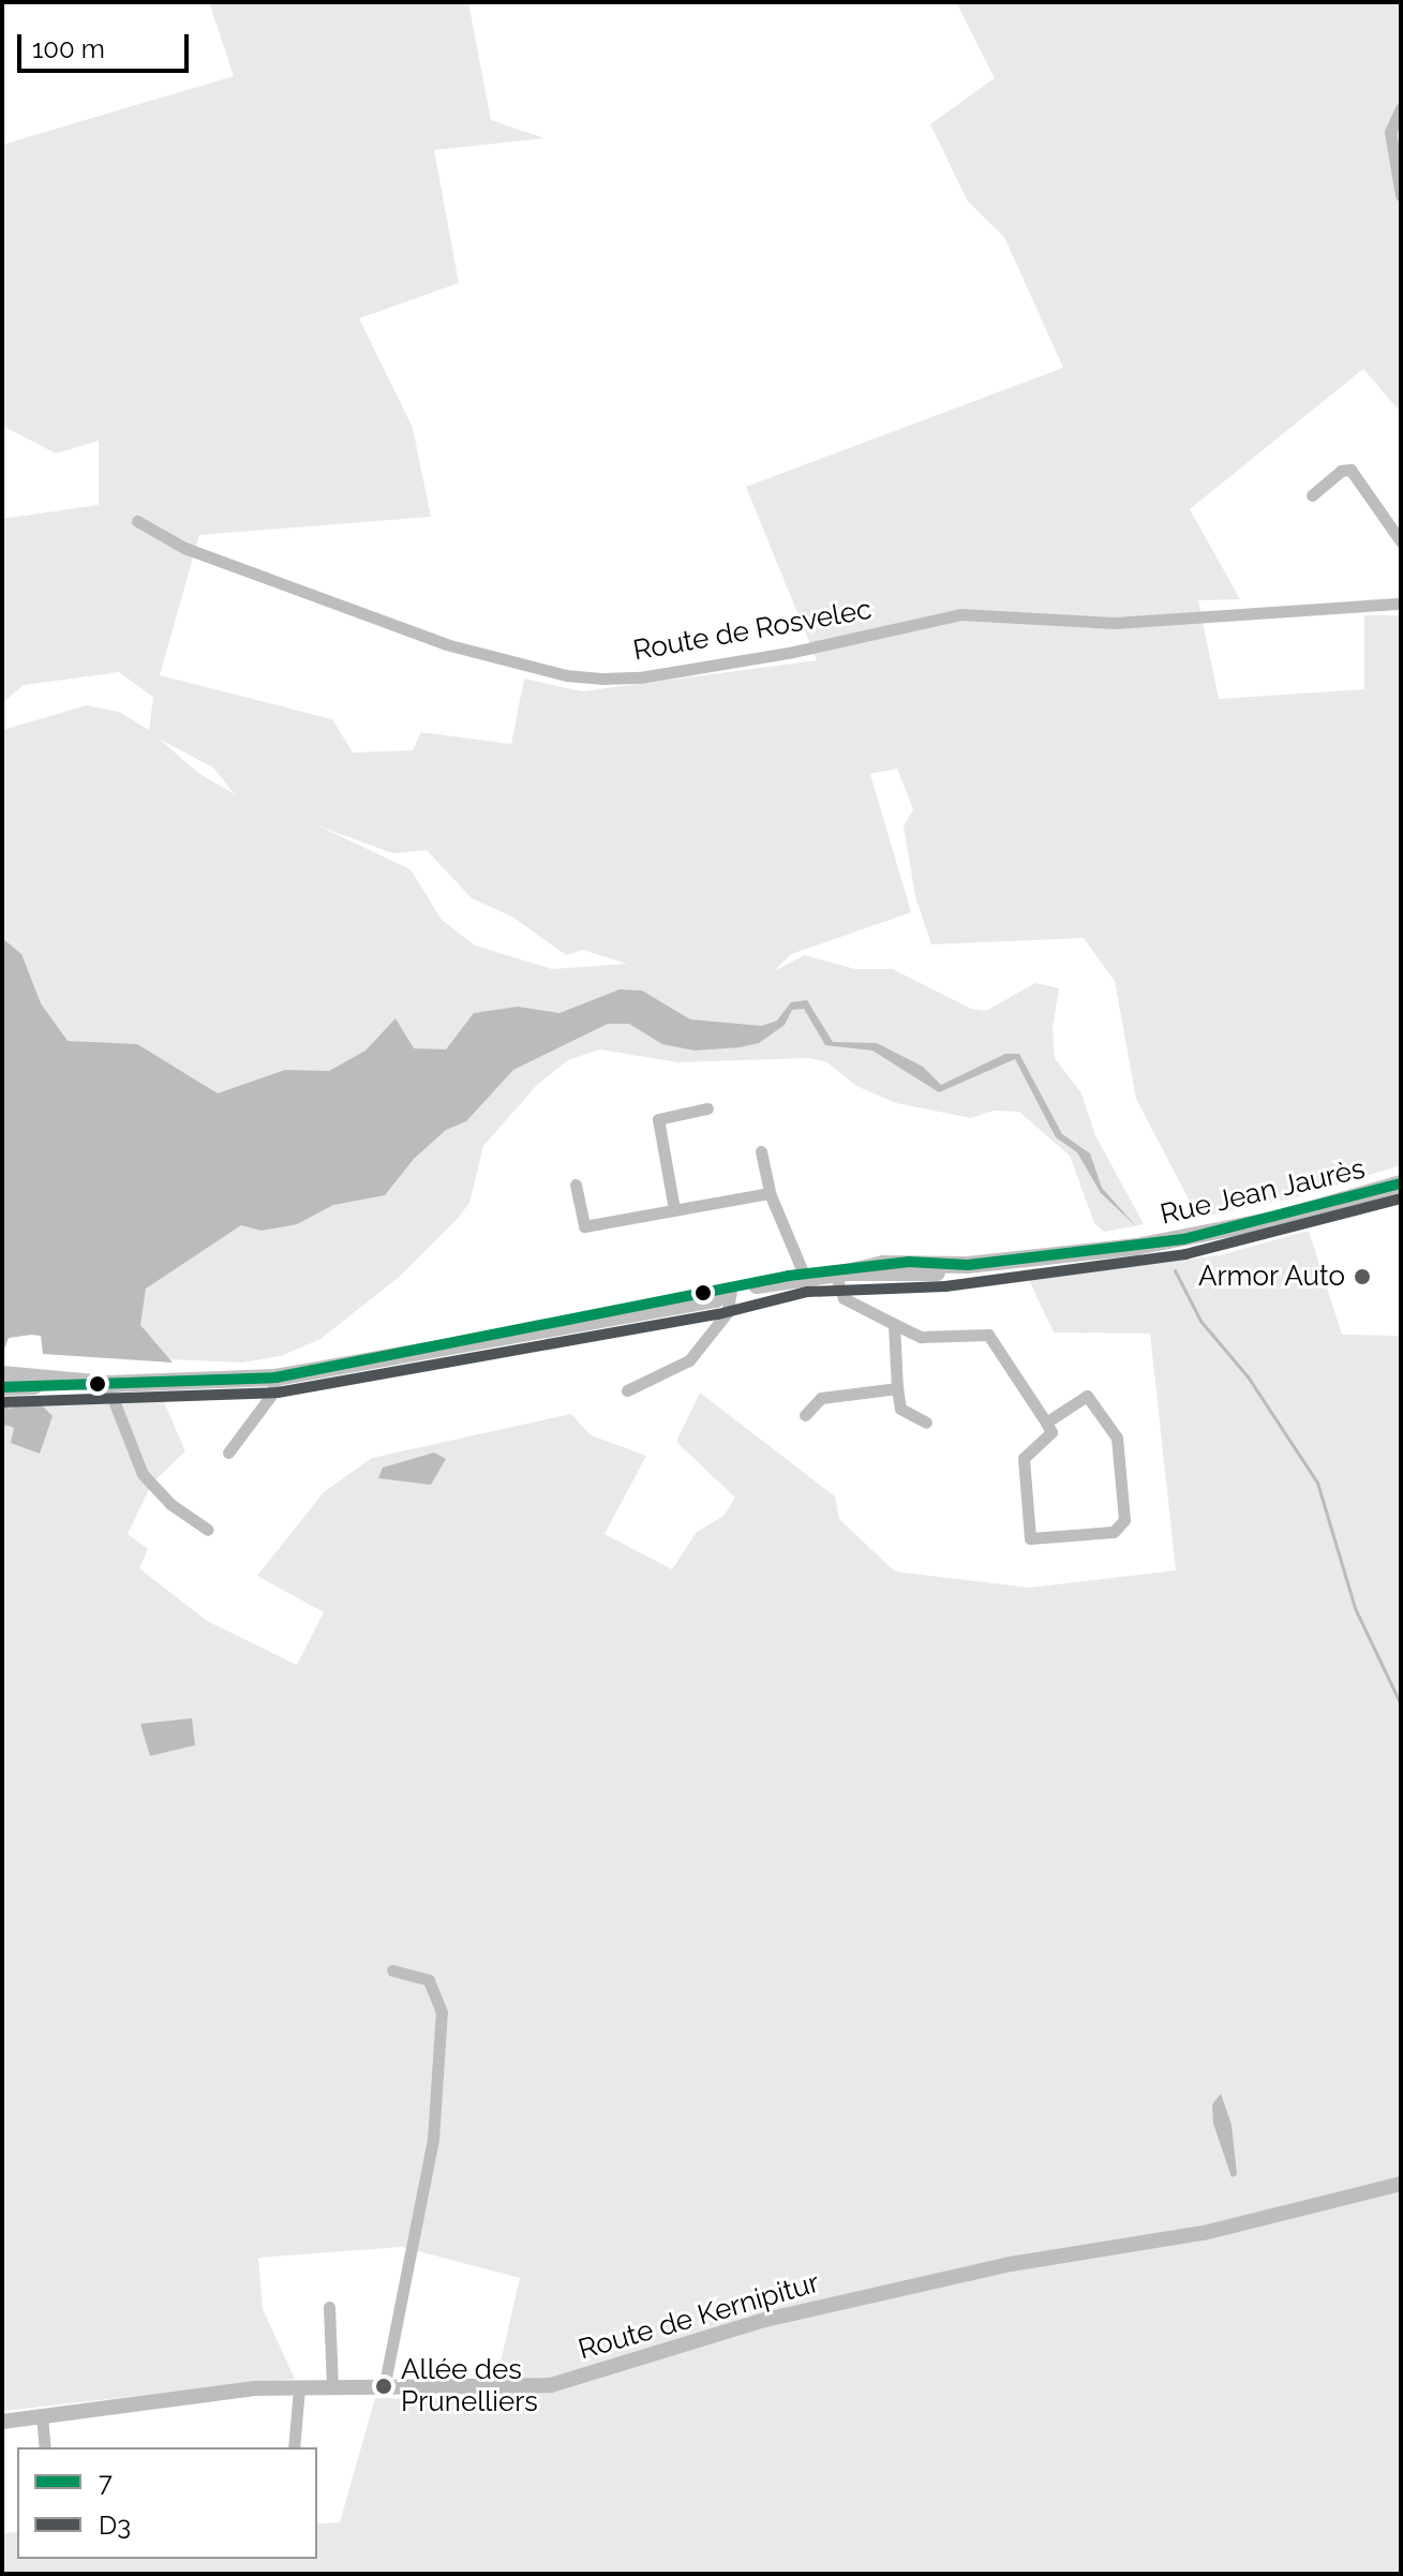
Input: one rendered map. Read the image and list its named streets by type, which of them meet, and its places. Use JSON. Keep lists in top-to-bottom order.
{
  "streets": {
    "main road": ["Rue Jean Jaurès"],
    "street": ["Route de Rosvelec", "Route de Kernipitur"]
  },
  "places": ["Armor Auto", "Allée des Prunelliers"],
  "lines": ["transit line 7", "transit line D3"],
  "legend": ["7", "D3"],
  "scale_bar": "100 m"
}
